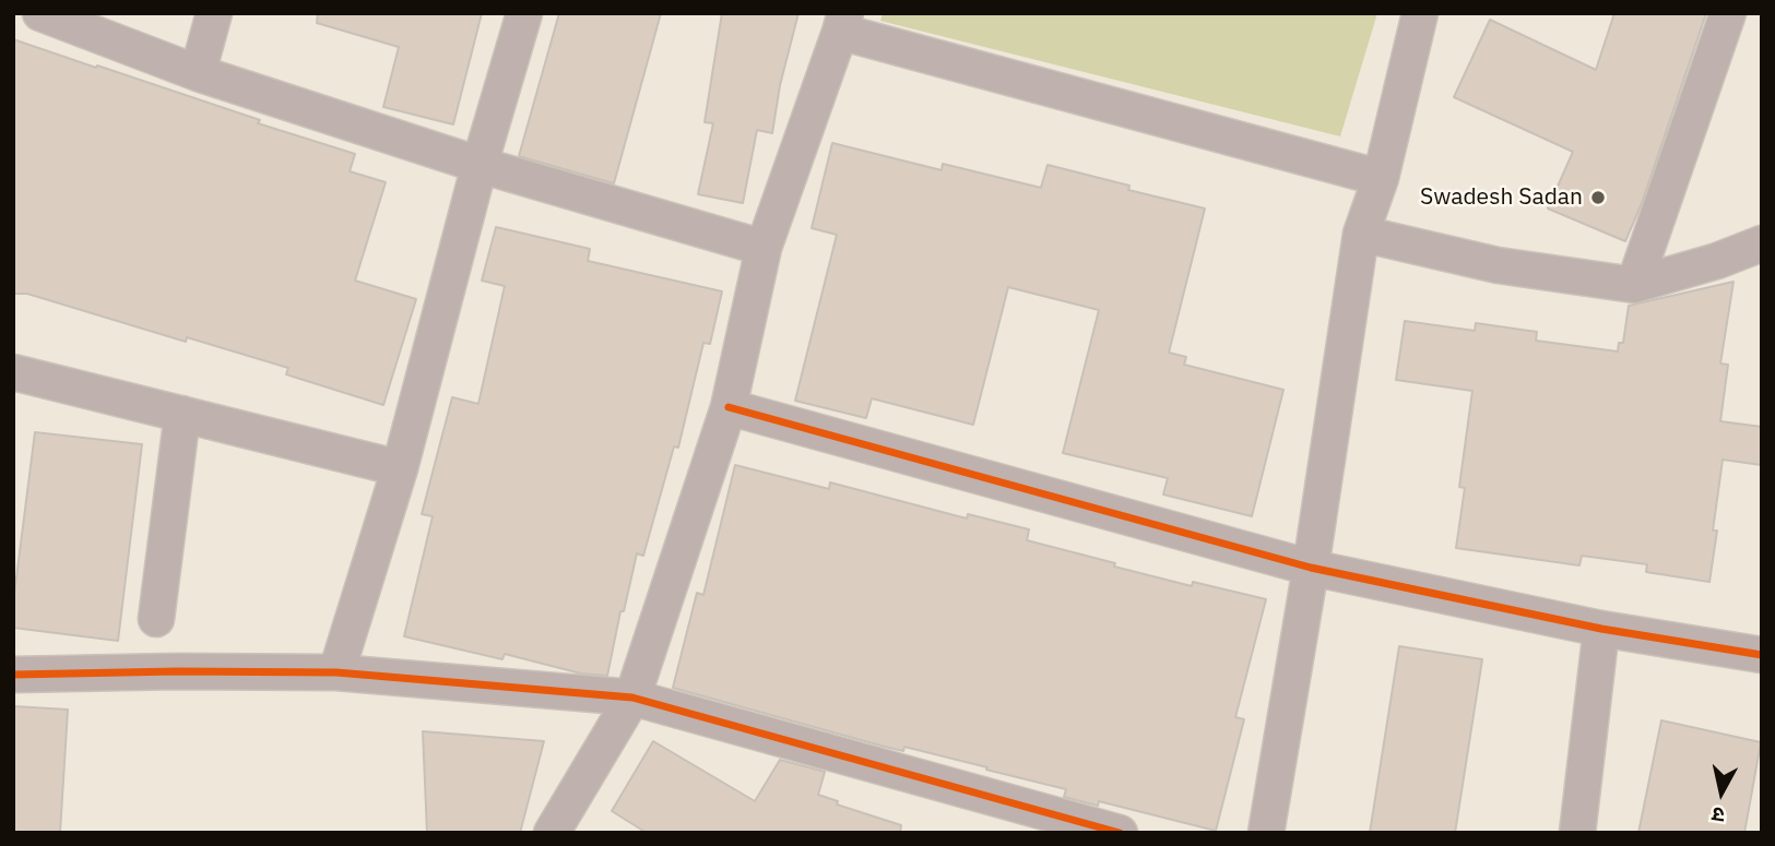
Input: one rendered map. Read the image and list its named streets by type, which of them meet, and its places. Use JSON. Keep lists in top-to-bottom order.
{
  "places": ["Swadesh Sadan"],
  "north": "bottom"
}
